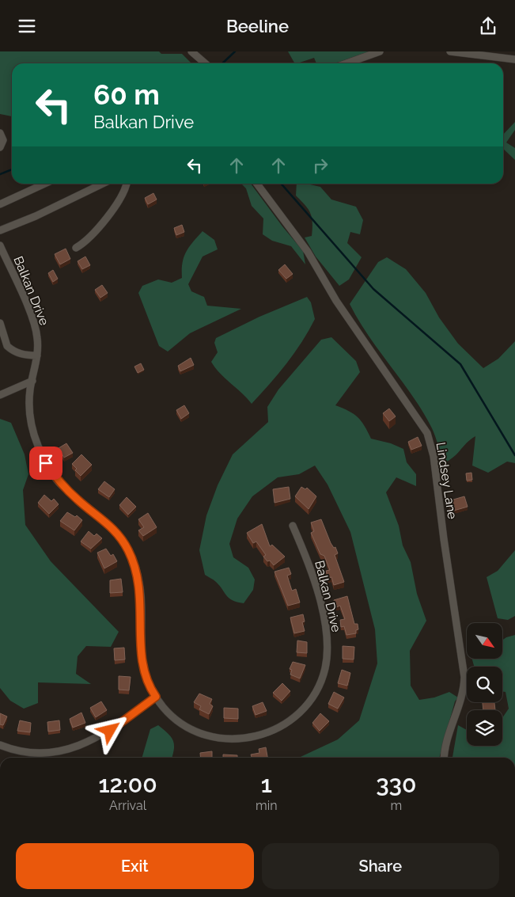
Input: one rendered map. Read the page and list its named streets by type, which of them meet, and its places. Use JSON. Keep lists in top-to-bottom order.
{
  "streets": {
    "street": ["Balkan Drive", "Lindsey Lane"]
  },
  "north": "bottom right",
  "page": {
    "header": "Beeline",
    "turn": ["60 m", "Balkan Drive"],
    "eta": [
      "12:00",
      "Arrival",
      "1",
      "min",
      "330",
      "m"
    ],
    "buttons": ["Exit", "Share"]
  }
}
